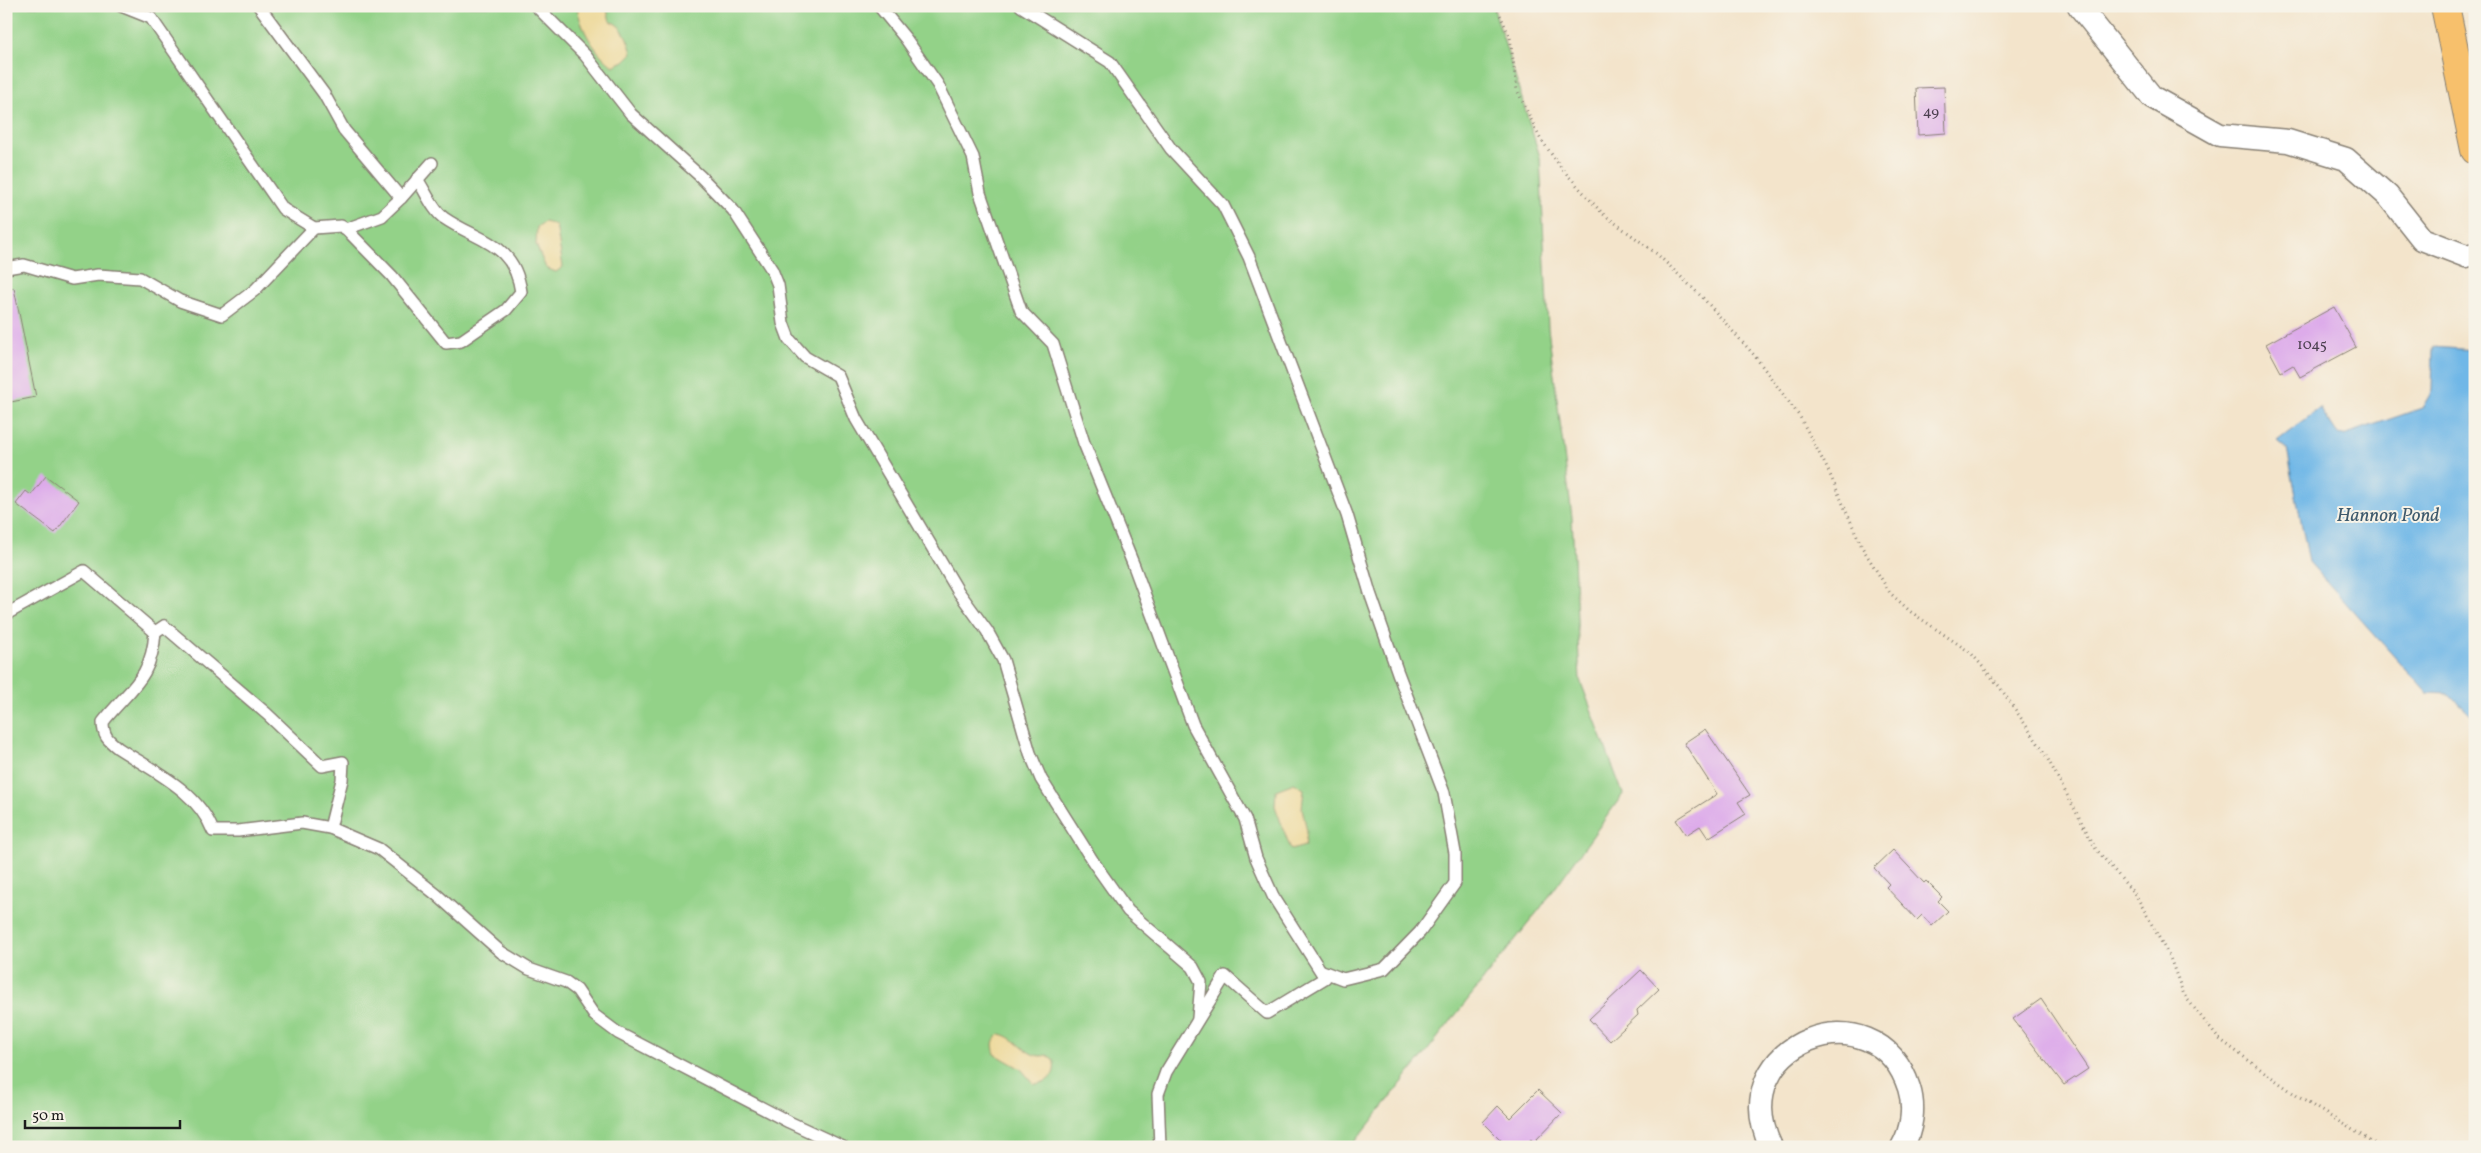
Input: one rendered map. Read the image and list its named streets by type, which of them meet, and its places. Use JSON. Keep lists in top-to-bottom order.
{
  "water": ["Hannon Pond"],
  "house_numbers": ["49", "1045"],
  "scale_bar": "50 m"
}
